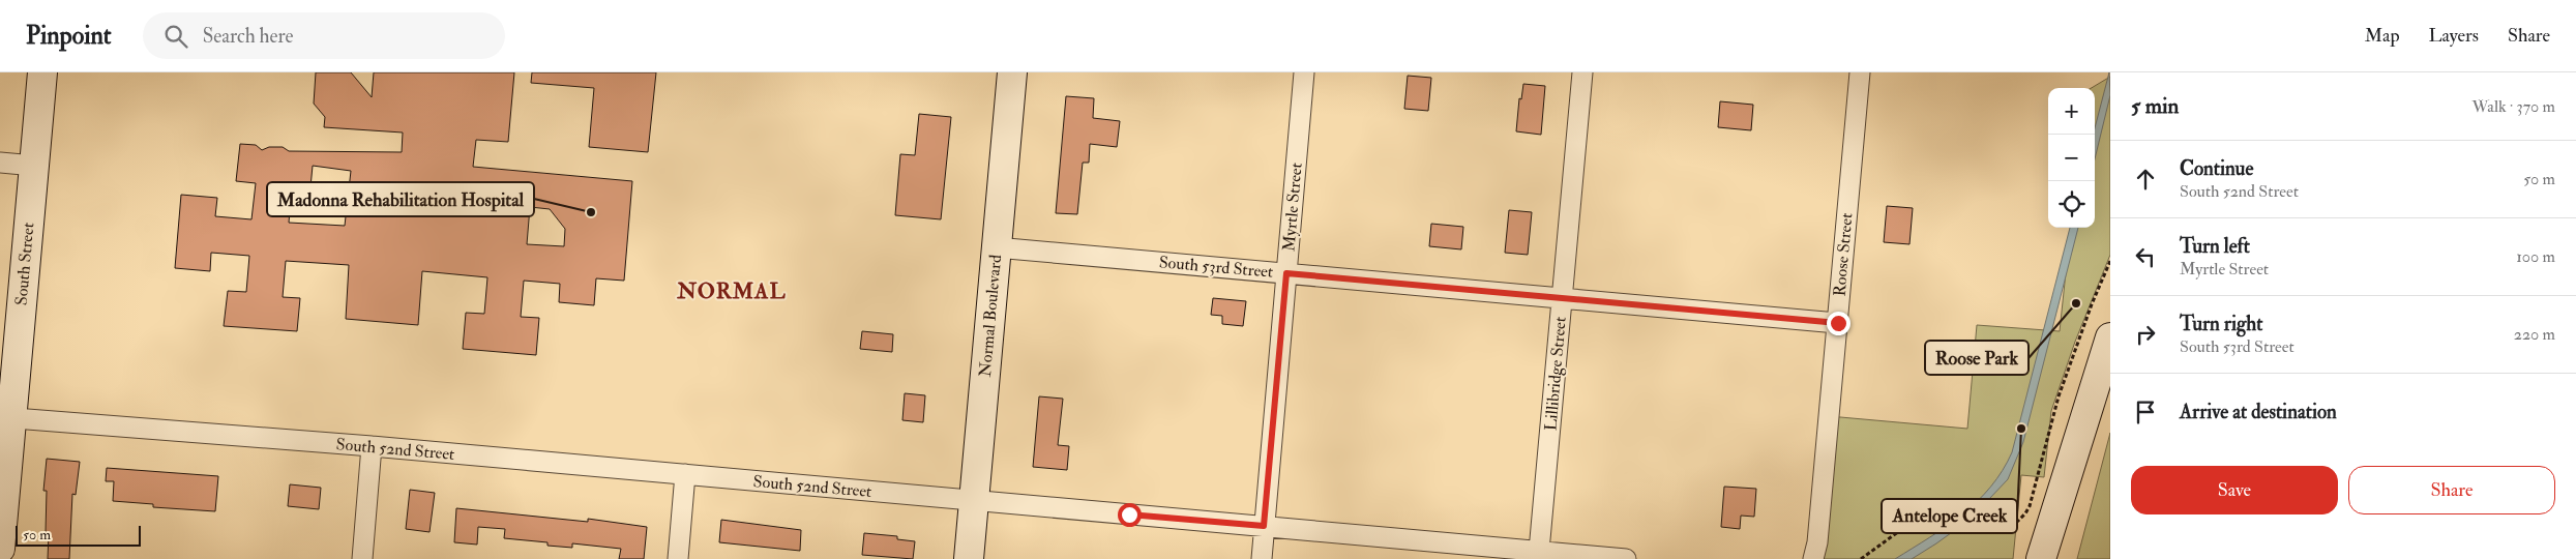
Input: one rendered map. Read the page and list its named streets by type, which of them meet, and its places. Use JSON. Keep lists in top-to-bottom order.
{
  "streets": {
    "main road": ["South Street", "Normal Boulevard"],
    "street": [
      "Myrtle Street",
      "Roose Street",
      "South 53rd Street",
      "Lillibridge Street",
      "South 52nd Street"
    ]
  },
  "crossings": [
    ["Myrtle Street", "South 53rd Street"],
    ["Myrtle Street", "South 52nd Street"],
    ["Roose Street", "South 53rd Street"],
    ["South Street", "South 52nd Street"],
    ["South 53rd Street", "Normal Boulevard"],
    ["South 53rd Street", "Lillibridge Street"],
    ["Normal Boulevard", "South 52nd Street"],
    ["Lillibridge Street", "South 52nd Street"]
  ],
  "districts": ["NORMAL"],
  "places": ["Madonna Rehabilitation Hospital", "Roose Park", "Antelope Creek"],
  "scale_bar": "50 m",
  "page": {
    "header": "Pinpoint",
    "search": "Search here",
    "nav": ["Map", "Layers", "Share"],
    "heading": ["5 min", "Walk · 370 m"],
    "map_buttons": ["+", "−"],
    "list": [
      ["Continue", "South 52nd Street", "50 m"],
      ["Turn left", "Myrtle Street", "100 m"],
      ["Turn right", "South 53rd Street", "220 m"],
      "Arrive at destination"
    ],
    "buttons": ["Save", "Share"],
    "scale": "50 m"
  }
}
